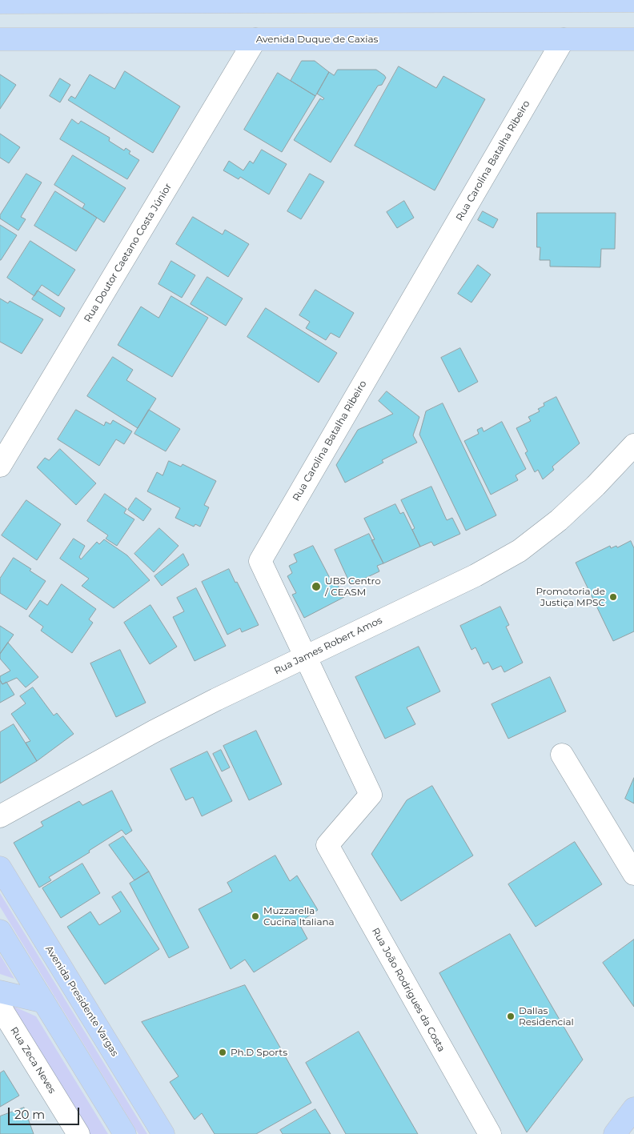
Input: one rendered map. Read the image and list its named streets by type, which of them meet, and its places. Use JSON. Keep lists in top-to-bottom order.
{
  "streets": {
    "main road": ["Avenida Duque de Caxias", "Avenida Presidente Vargas"],
    "street": [
      "Rua Carolina Batalha Ribeiro",
      "Rua Doutor Caetano Costa Júnior",
      "Rua James Robert Amos",
      "Rua João Rodrigues da Costa",
      "Rua Zeca Neves"
    ]
  },
  "crossings": [
    ["Avenida Duque de Caxias", "Rua Carolina Batalha Ribeiro"],
    ["Avenida Duque de Caxias", "Rua Doutor Caetano Costa Júnior"],
    ["Rua Carolina Batalha Ribeiro", "Rua James Robert Amos"],
    ["Rua Carolina Batalha Ribeiro", "Rua João Rodrigues da Costa"]
  ],
  "places": [
    "UBS Centro / CEASM",
    "Promotoria de Justiça MPSC",
    "Muzzarella Cucina Italiana",
    "Dallas Residencial",
    "Ph.D Sports"
  ],
  "scale_bar": "20 m"
}
